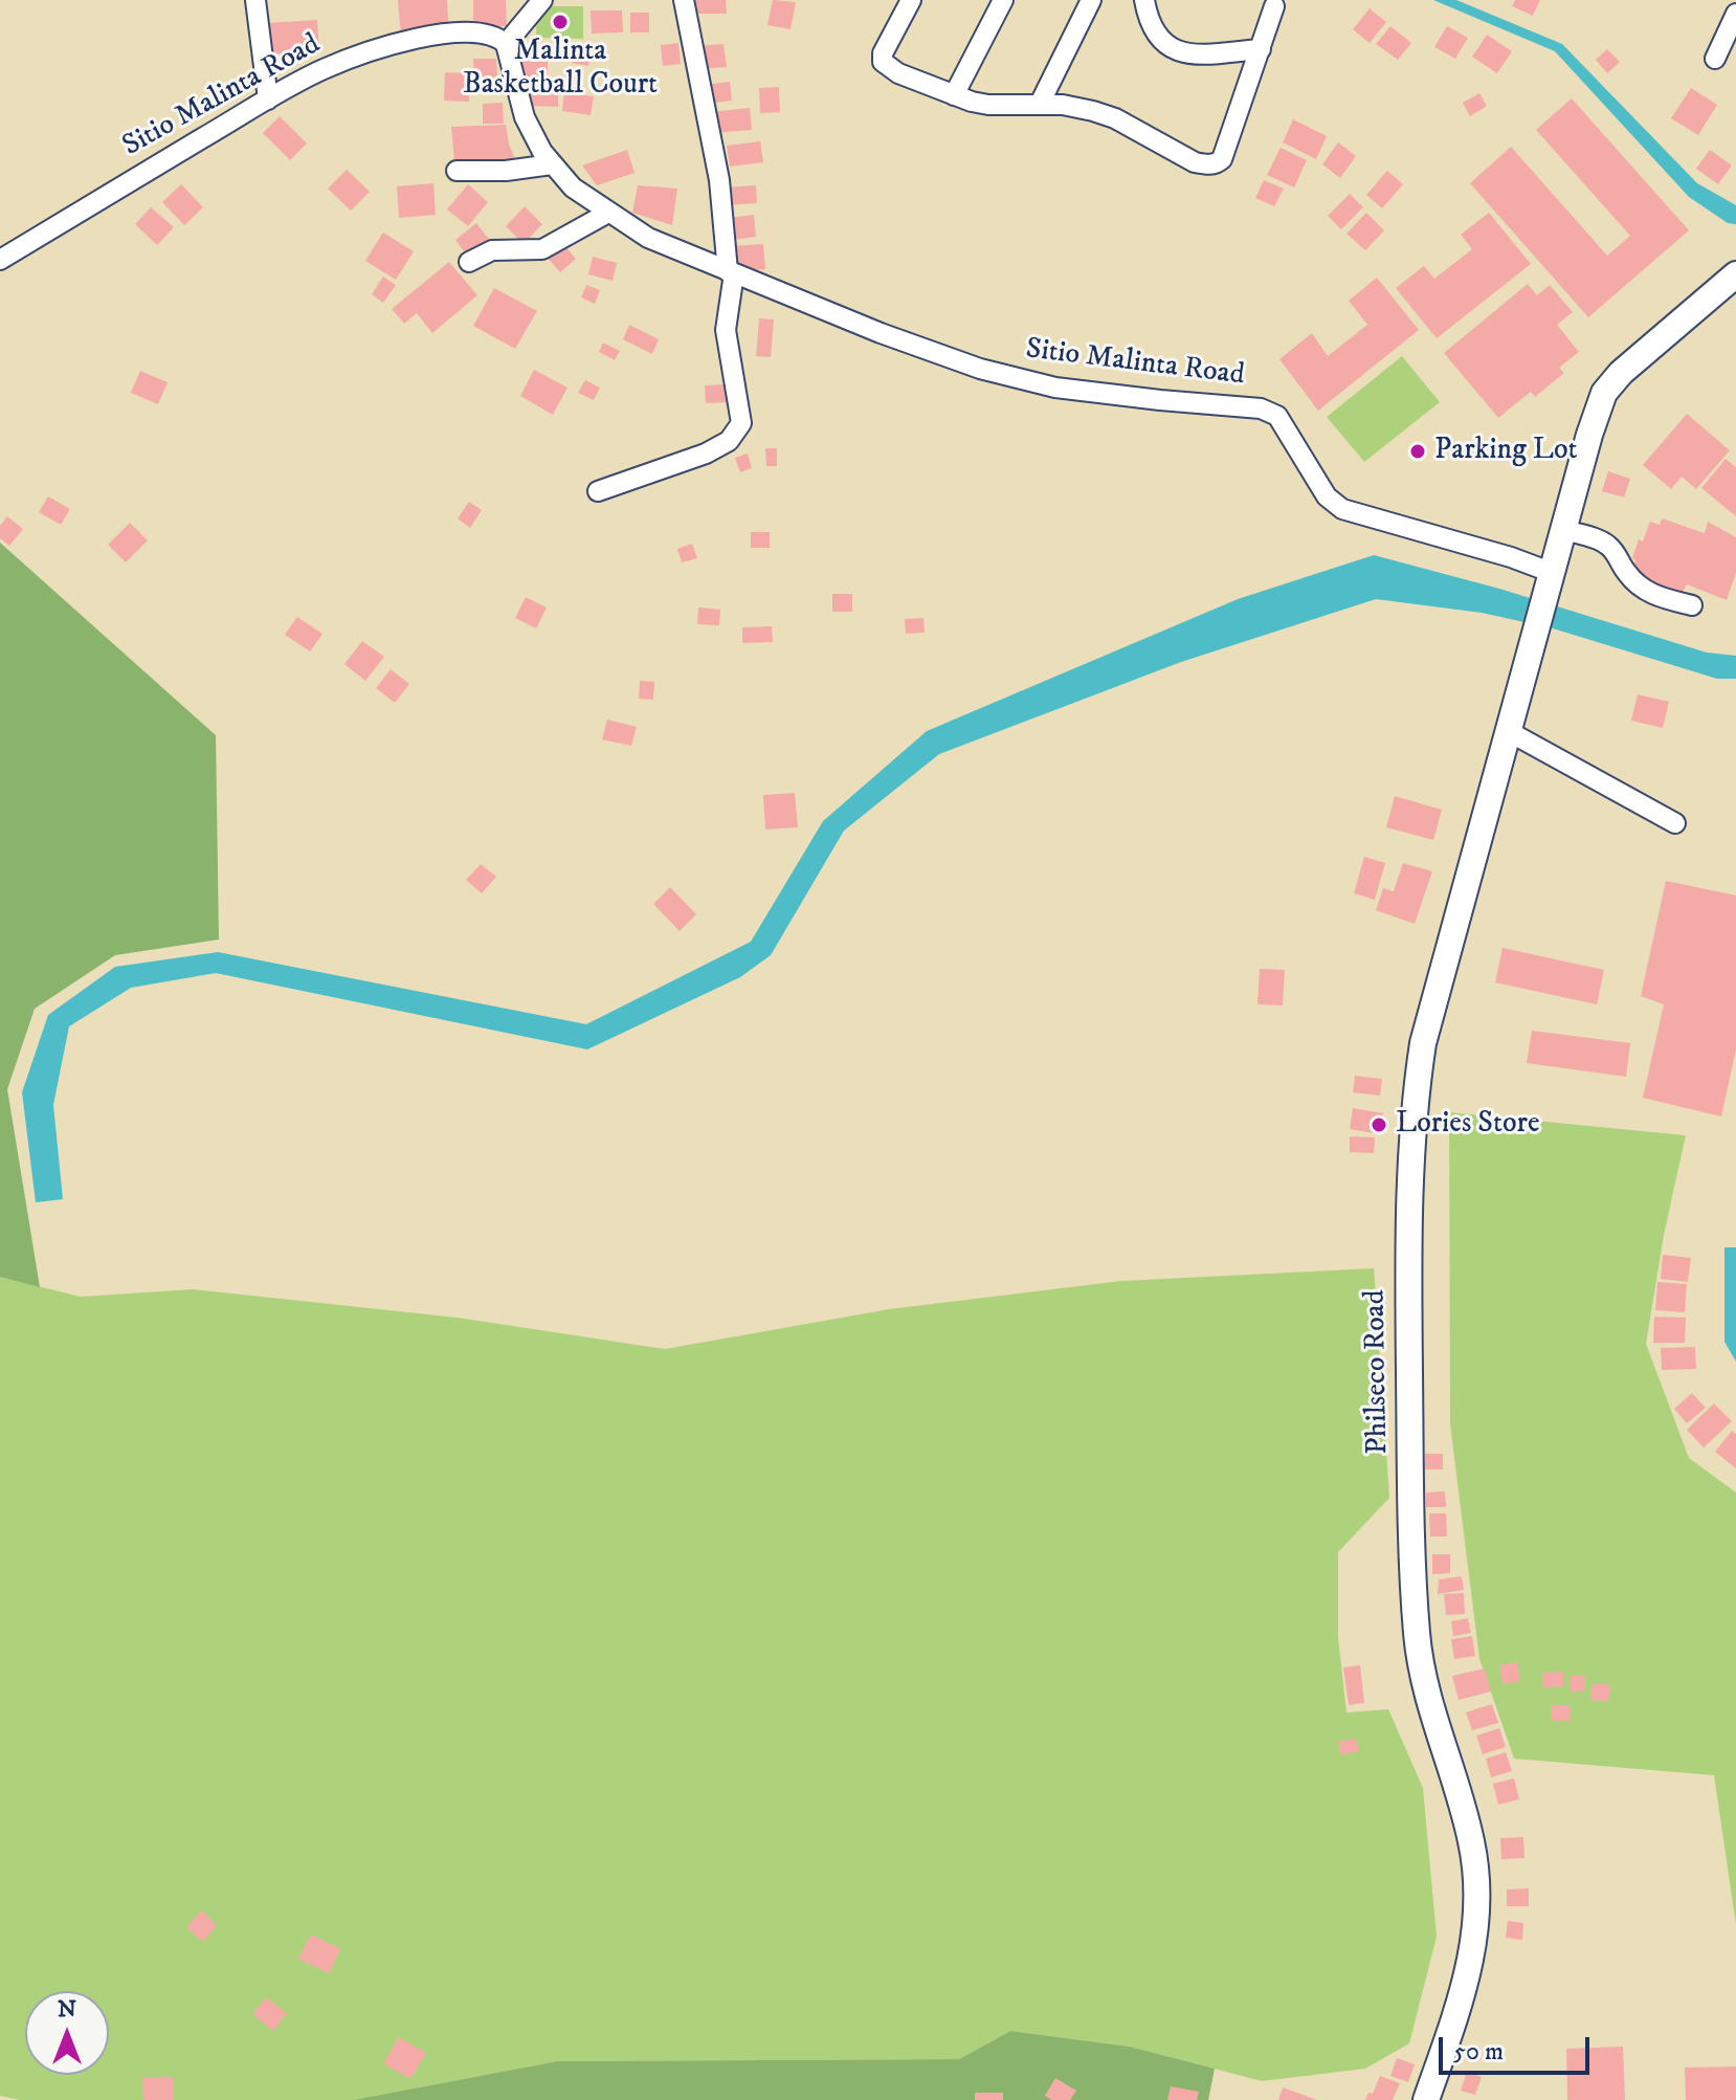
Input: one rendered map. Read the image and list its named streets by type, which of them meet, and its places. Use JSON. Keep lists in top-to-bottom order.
{
  "streets": {
    "street": ["Sitio Malinta Road", "Philseco Road"]
  },
  "crossings": [
    ["Sitio Malinta Road", "Philseco Road"]
  ],
  "places": ["Malinta Basketball Court", "Parking Lot", "Lories Store"],
  "scale_bar": "50 m",
  "north": "top"
}
